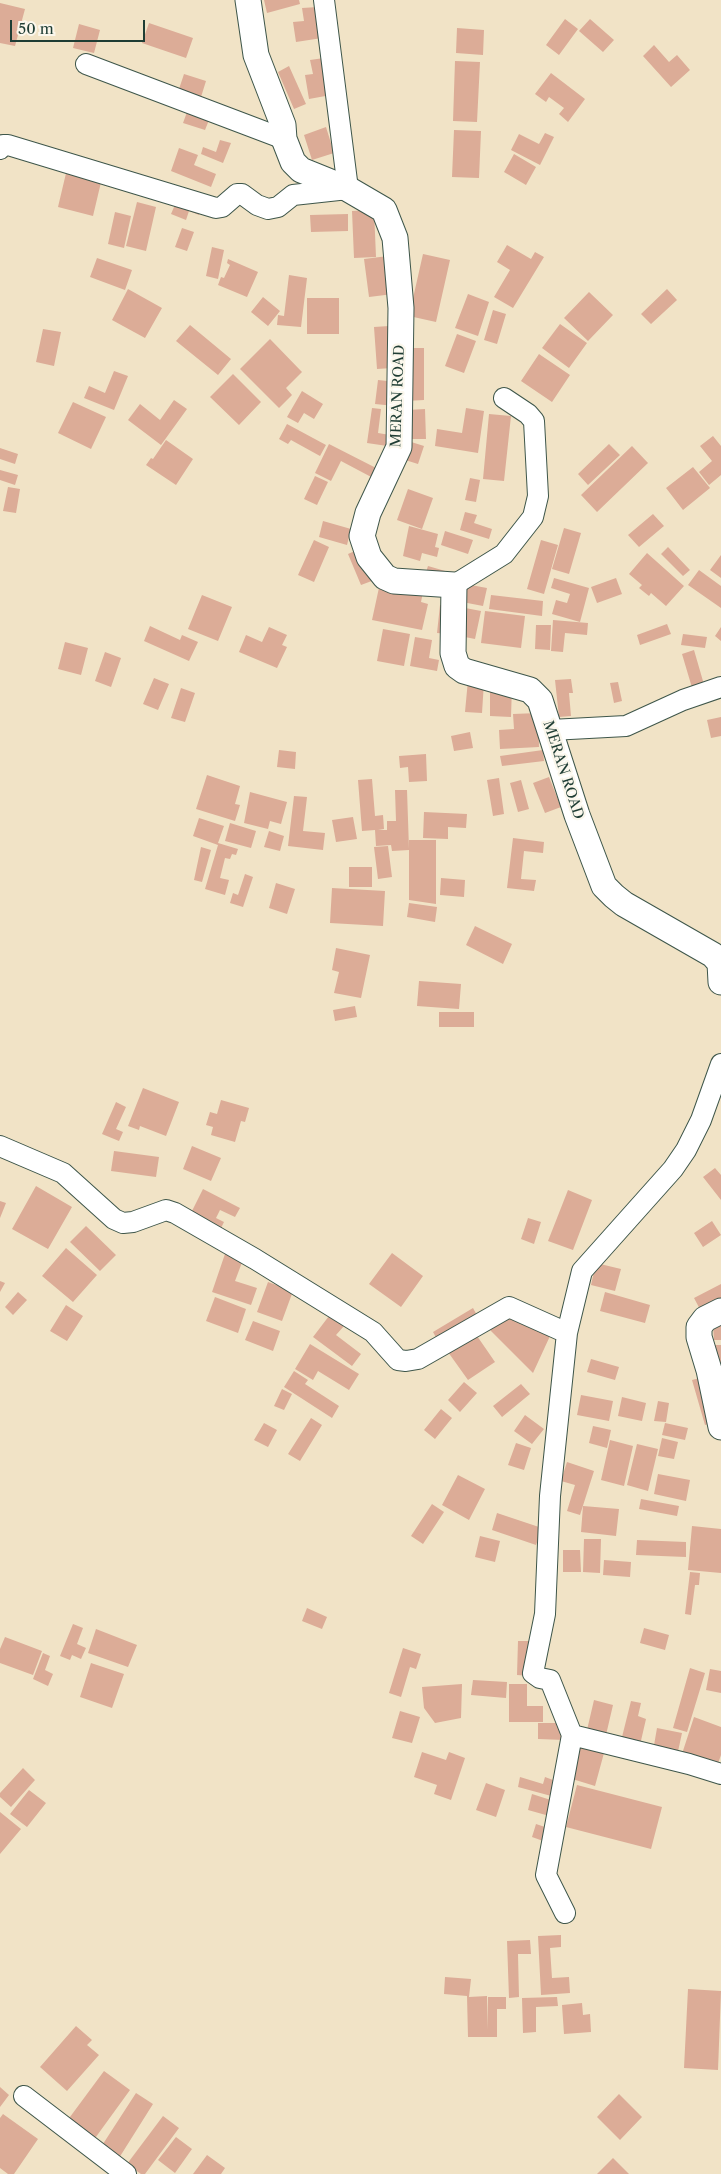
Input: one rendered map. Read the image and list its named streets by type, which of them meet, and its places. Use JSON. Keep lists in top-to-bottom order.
{
  "streets": {
    "street": ["MERAN ROAD"]
  },
  "scale_bar": "50 m"
}
